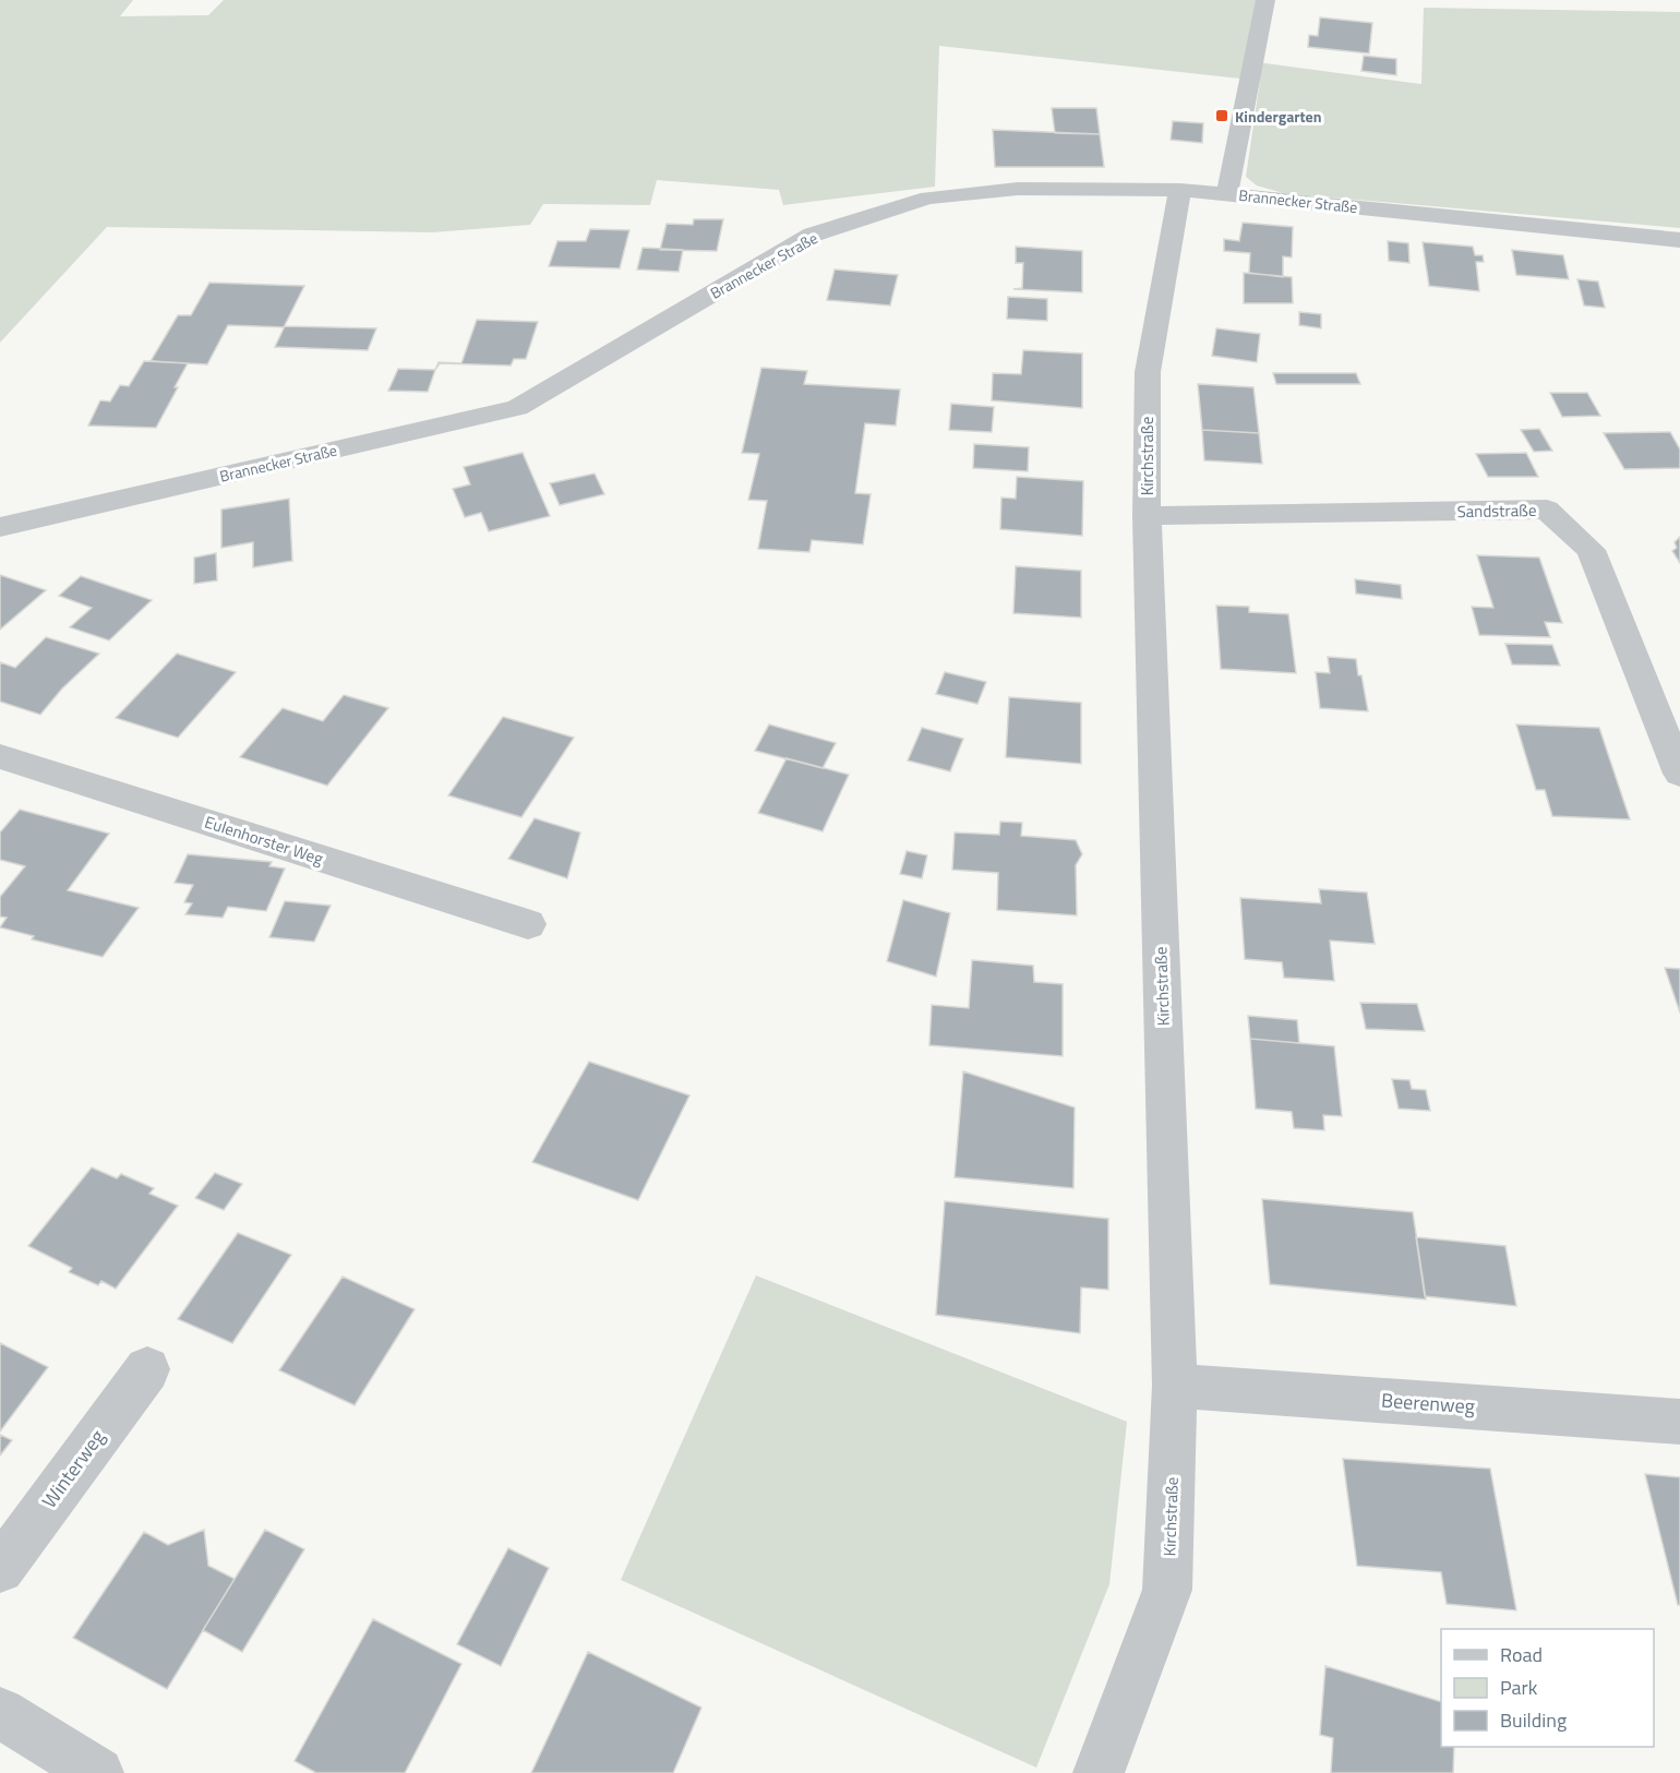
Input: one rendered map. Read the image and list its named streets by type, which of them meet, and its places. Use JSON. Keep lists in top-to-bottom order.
{
  "streets": {
    "street": [
      "Brannecker Straße",
      "Kirchstraße",
      "Sandstraße",
      "Eulenhorster Weg",
      "Beerenweg",
      "Winterweg"
    ]
  },
  "crossings": [
    ["Brannecker Straße", "Kirchstraße"],
    ["Kirchstraße", "Sandstraße"],
    ["Kirchstraße", "Beerenweg"]
  ],
  "places": {
    "transit": ["Kindergarten"]
  },
  "legend": ["Road", "Park", "Building"]
}
